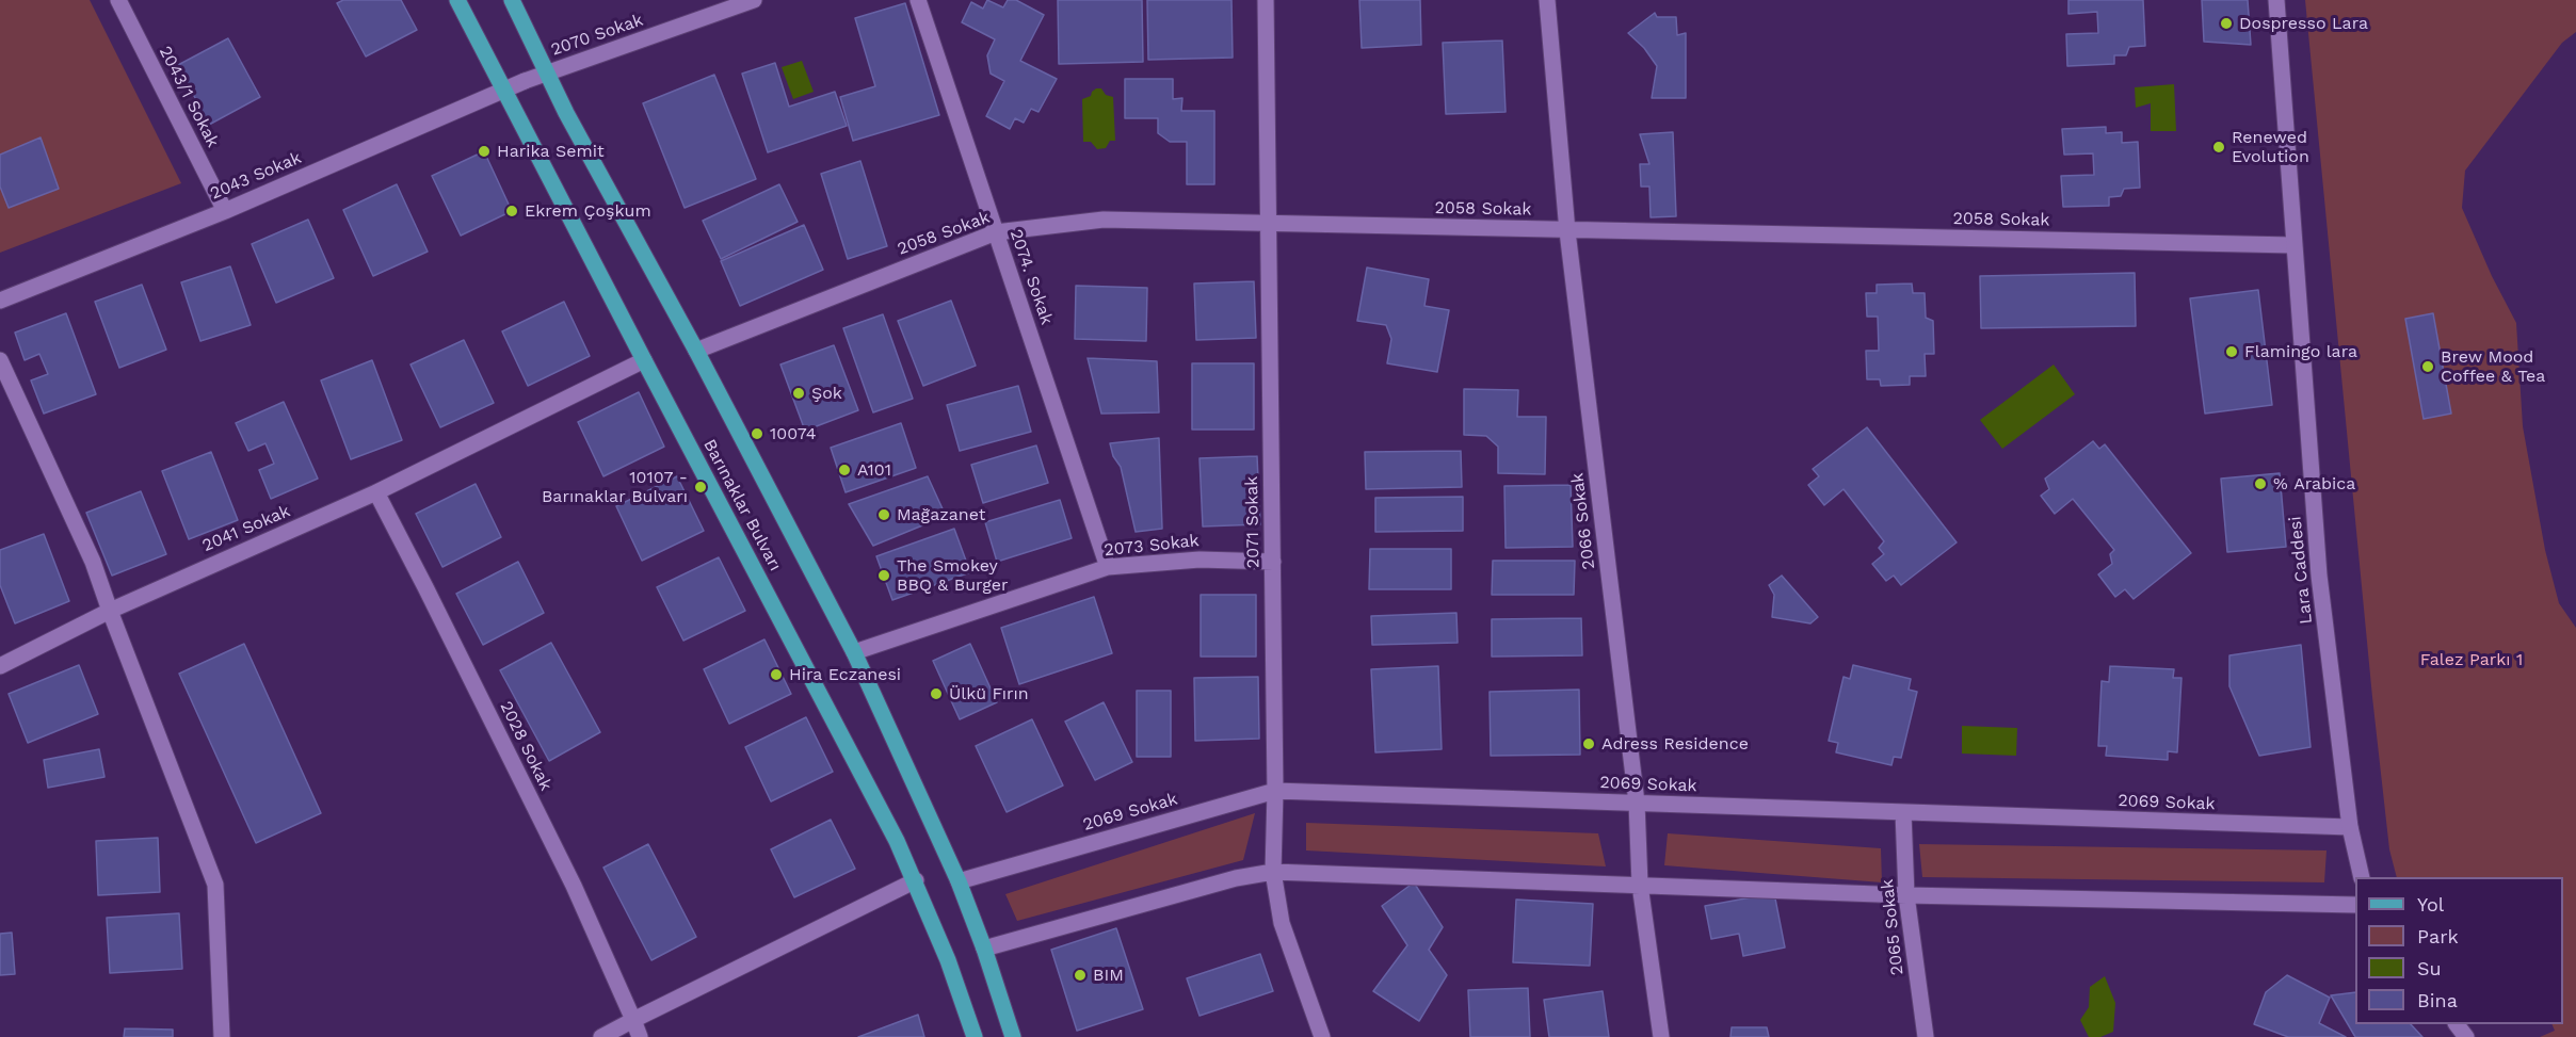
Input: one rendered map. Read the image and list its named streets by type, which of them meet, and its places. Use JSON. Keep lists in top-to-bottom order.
{
  "streets": {
    "main road": ["Barınaklar Bulvarı"],
    "street": [
      "2070 Sokak",
      "2043/1 Sokak",
      "2043 Sokak",
      "2058 Sokak",
      "2074. Sokak",
      "2066 Sokak",
      "2071 Sokak",
      "2041 Sokak",
      "2073 Sokak",
      "Lara Caddesi",
      "2028 Sokak",
      "2069 Sokak",
      "2065 Sokak"
    ]
  },
  "crossings": [
    ["2070 Sokak", "2043 Sokak"],
    ["2070 Sokak", "Barınaklar Bulvarı"],
    ["2043/1 Sokak", "2043 Sokak"],
    ["2043 Sokak", "Barınaklar Bulvarı"],
    ["2058 Sokak", "2074. Sokak"],
    ["2058 Sokak", "Barınaklar Bulvarı"],
    ["2058 Sokak", "2066 Sokak"],
    ["2058 Sokak", "2071 Sokak"],
    ["2058 Sokak", "Lara Caddesi"],
    ["2074. Sokak", "2073 Sokak"],
    ["Barınaklar Bulvarı", "2041 Sokak"],
    ["Barınaklar Bulvarı", "2073 Sokak"],
    ["Barınaklar Bulvarı", "2069 Sokak"],
    ["2066 Sokak", "2069 Sokak"],
    ["2071 Sokak", "2073 Sokak"],
    ["2071 Sokak", "2069 Sokak"],
    ["2041 Sokak", "2028 Sokak"],
    ["Lara Caddesi", "2069 Sokak"],
    ["2069 Sokak", "2065 Sokak"]
  ],
  "parks": ["Falez Parkı 1"],
  "places": [
    "Dospresso Lara",
    "Renewed Evolution",
    "Harika Semit",
    "Ekrem Çoşkum",
    "Flamingo lara",
    "Brew Mood Coffee & Tea",
    "Şok",
    "10074",
    "A101",
    "% Arabica",
    "10107 - Barınaklar Bulvarı",
    "Mağazanet",
    "The Smokey BBQ & Burger",
    "Hira Eczanesi",
    "Ülkü Fırın",
    "Adress Residence",
    "BIM"
  ],
  "legend": [
    "Yol",
    "Park",
    "Su",
    "Bina"
  ]
}
